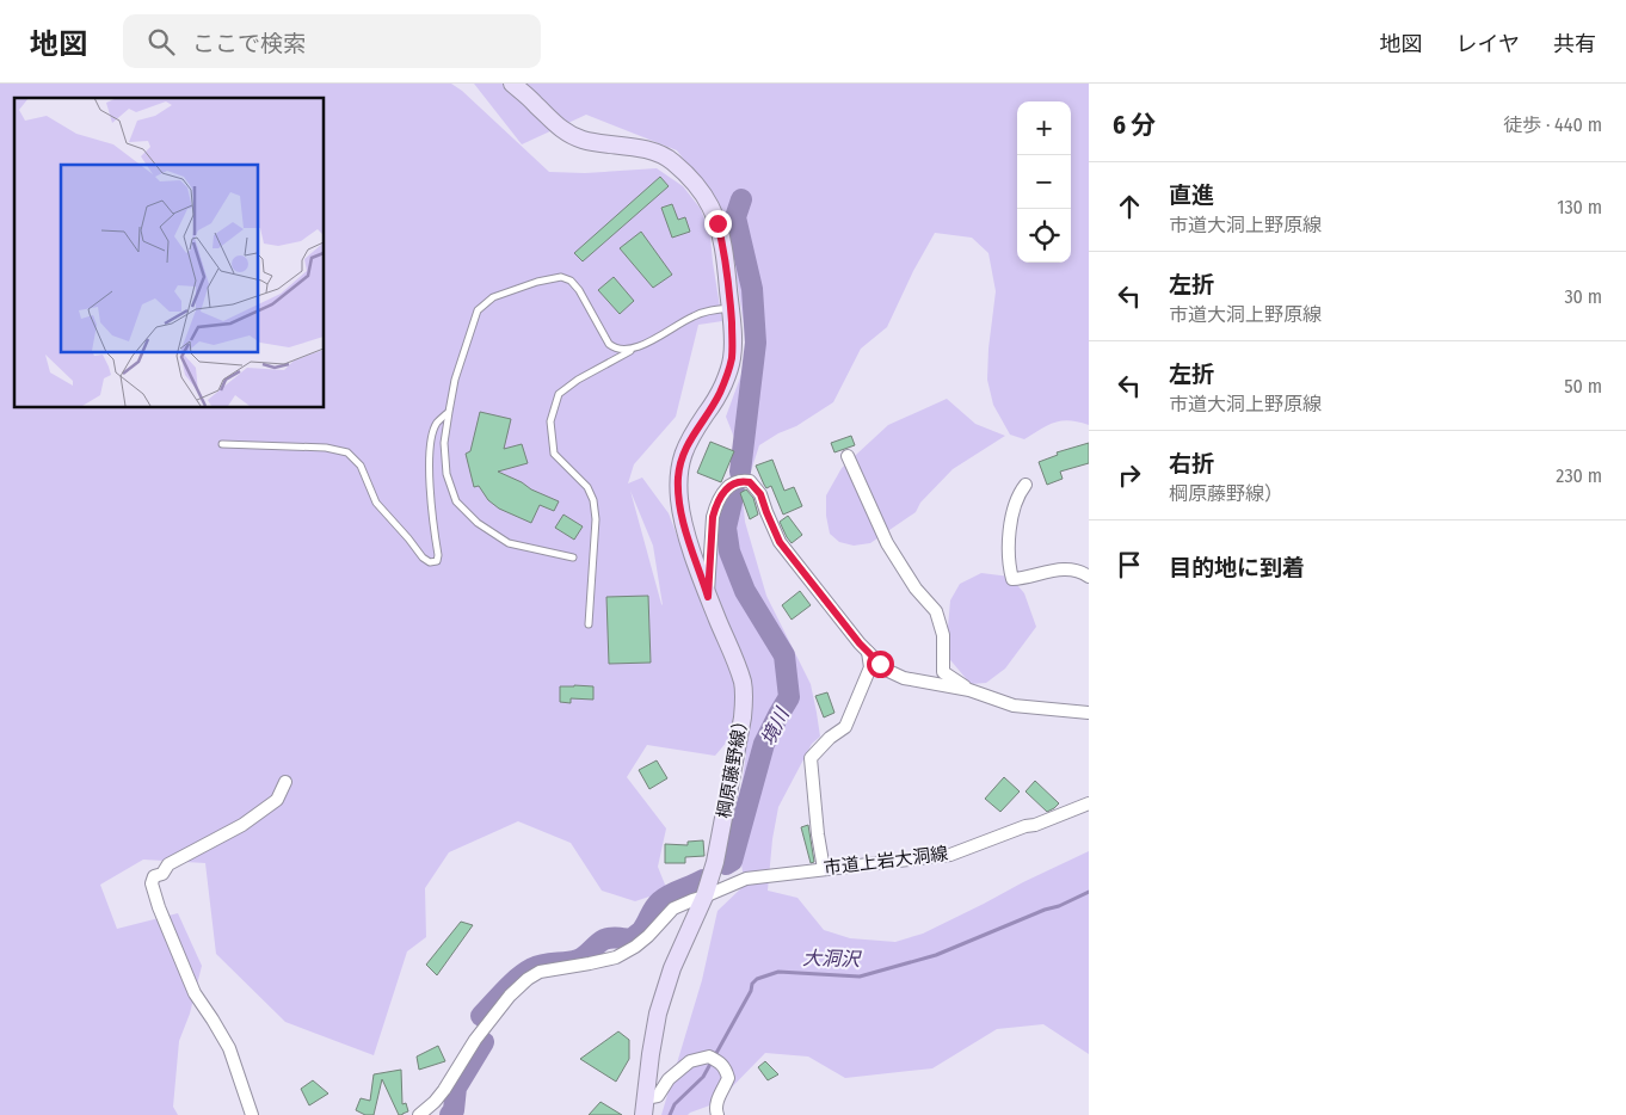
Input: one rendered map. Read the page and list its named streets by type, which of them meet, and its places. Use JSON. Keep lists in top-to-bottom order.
{
  "streets": {
    "main road": ["棡原藤野線）"],
    "street": ["市道上岩大洞線"]
  },
  "crossings": [
    ["棡原藤野線）", "市道上岩大洞線"]
  ],
  "water": ["境川", "大洞沢"],
  "page": {
    "header": "地図",
    "search": "ここで検索",
    "nav": ["地図", "レイヤ", "共有"],
    "heading": ["6 分", "徒歩 · 440 m"],
    "map_buttons": ["+", "−"],
    "list": [
      ["直進", "市道大洞上野原線", "130 m"],
      ["左折", "市道大洞上野原線", "30 m"],
      ["左折", "市道大洞上野原線", "50 m"],
      ["右折", "棡原藤野線）", "230 m"],
      "目的地に到着"
    ]
  }
}
